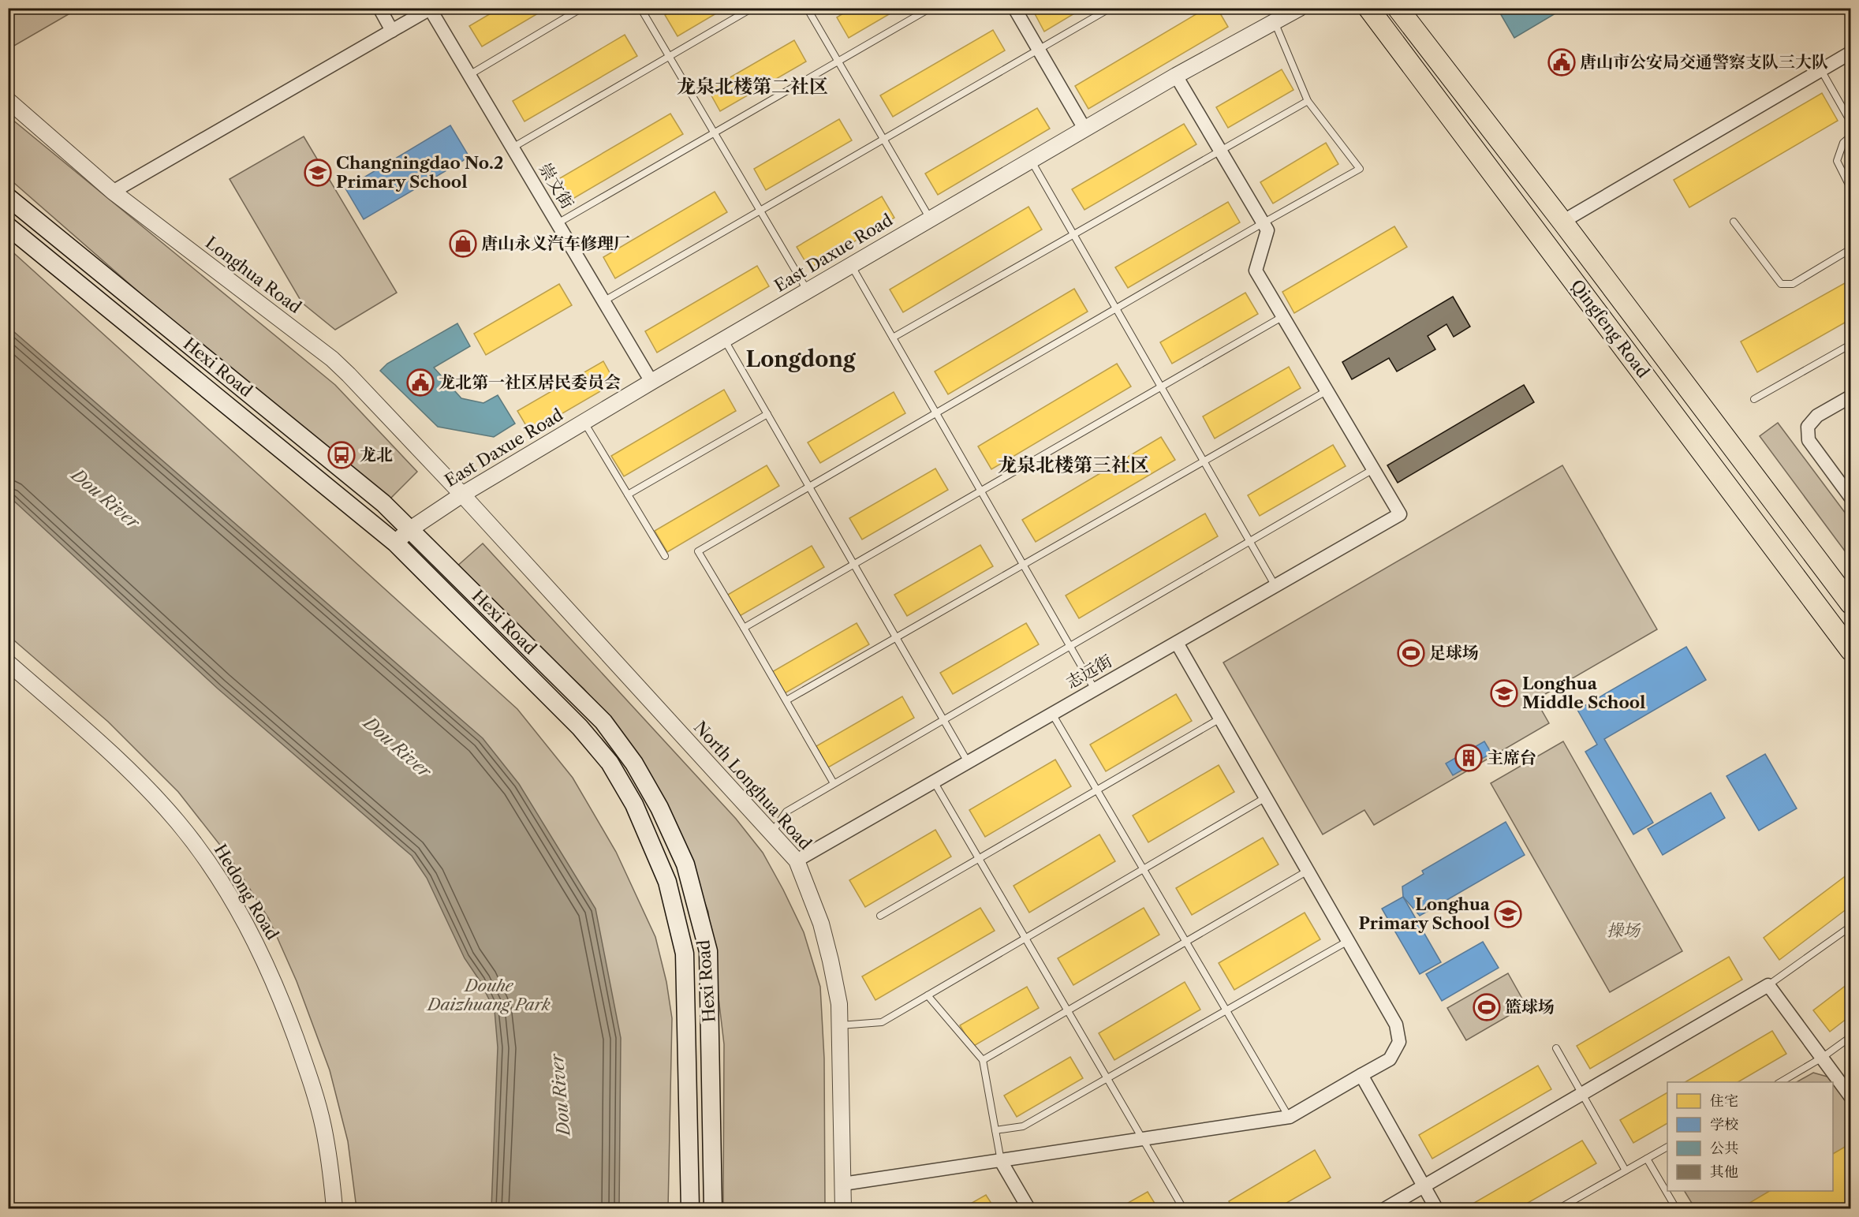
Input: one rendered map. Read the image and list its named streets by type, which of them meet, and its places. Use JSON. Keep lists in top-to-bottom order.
{
  "streets": {
    "main road": ["Qingfeng Road", "Hexi Road"],
    "street": [
      "崇文街",
      "East Daxue Road",
      "Longhua Road",
      "志远街",
      "North Longhua Road",
      "Hedong Road"
    ]
  },
  "crossings": [
    ["崇文街", "East Daxue Road"],
    ["East Daxue Road", "Longhua Road"],
    ["East Daxue Road", "Hexi Road"],
    ["East Daxue Road", "North Longhua Road"],
    ["Longhua Road", "North Longhua Road"],
    ["志远街", "North Longhua Road"]
  ],
  "districts": ["龙泉北楼第二社区", "Longdong", "龙泉北楼第三社区"],
  "water": ["Dou River"],
  "parks": ["操场", "Douhe Daizhuang Park"],
  "places": {
    "public building": ["唐山市公安局交通警察支队三大队", "龙北第一社区居民委员会"],
    "school or university": ["Changningdao No.2 Primary School", "Longhua Middle School", "Longhua Primary School"],
    "shop": ["唐山永义汽车修理厂"],
    "bus stop": ["龙北"],
    "sports": ["足球场", "篮球场"],
    "building": ["主席台"]
  },
  "legend": [
    "住宅",
    "学校",
    "公共",
    "其他"
  ]
}
